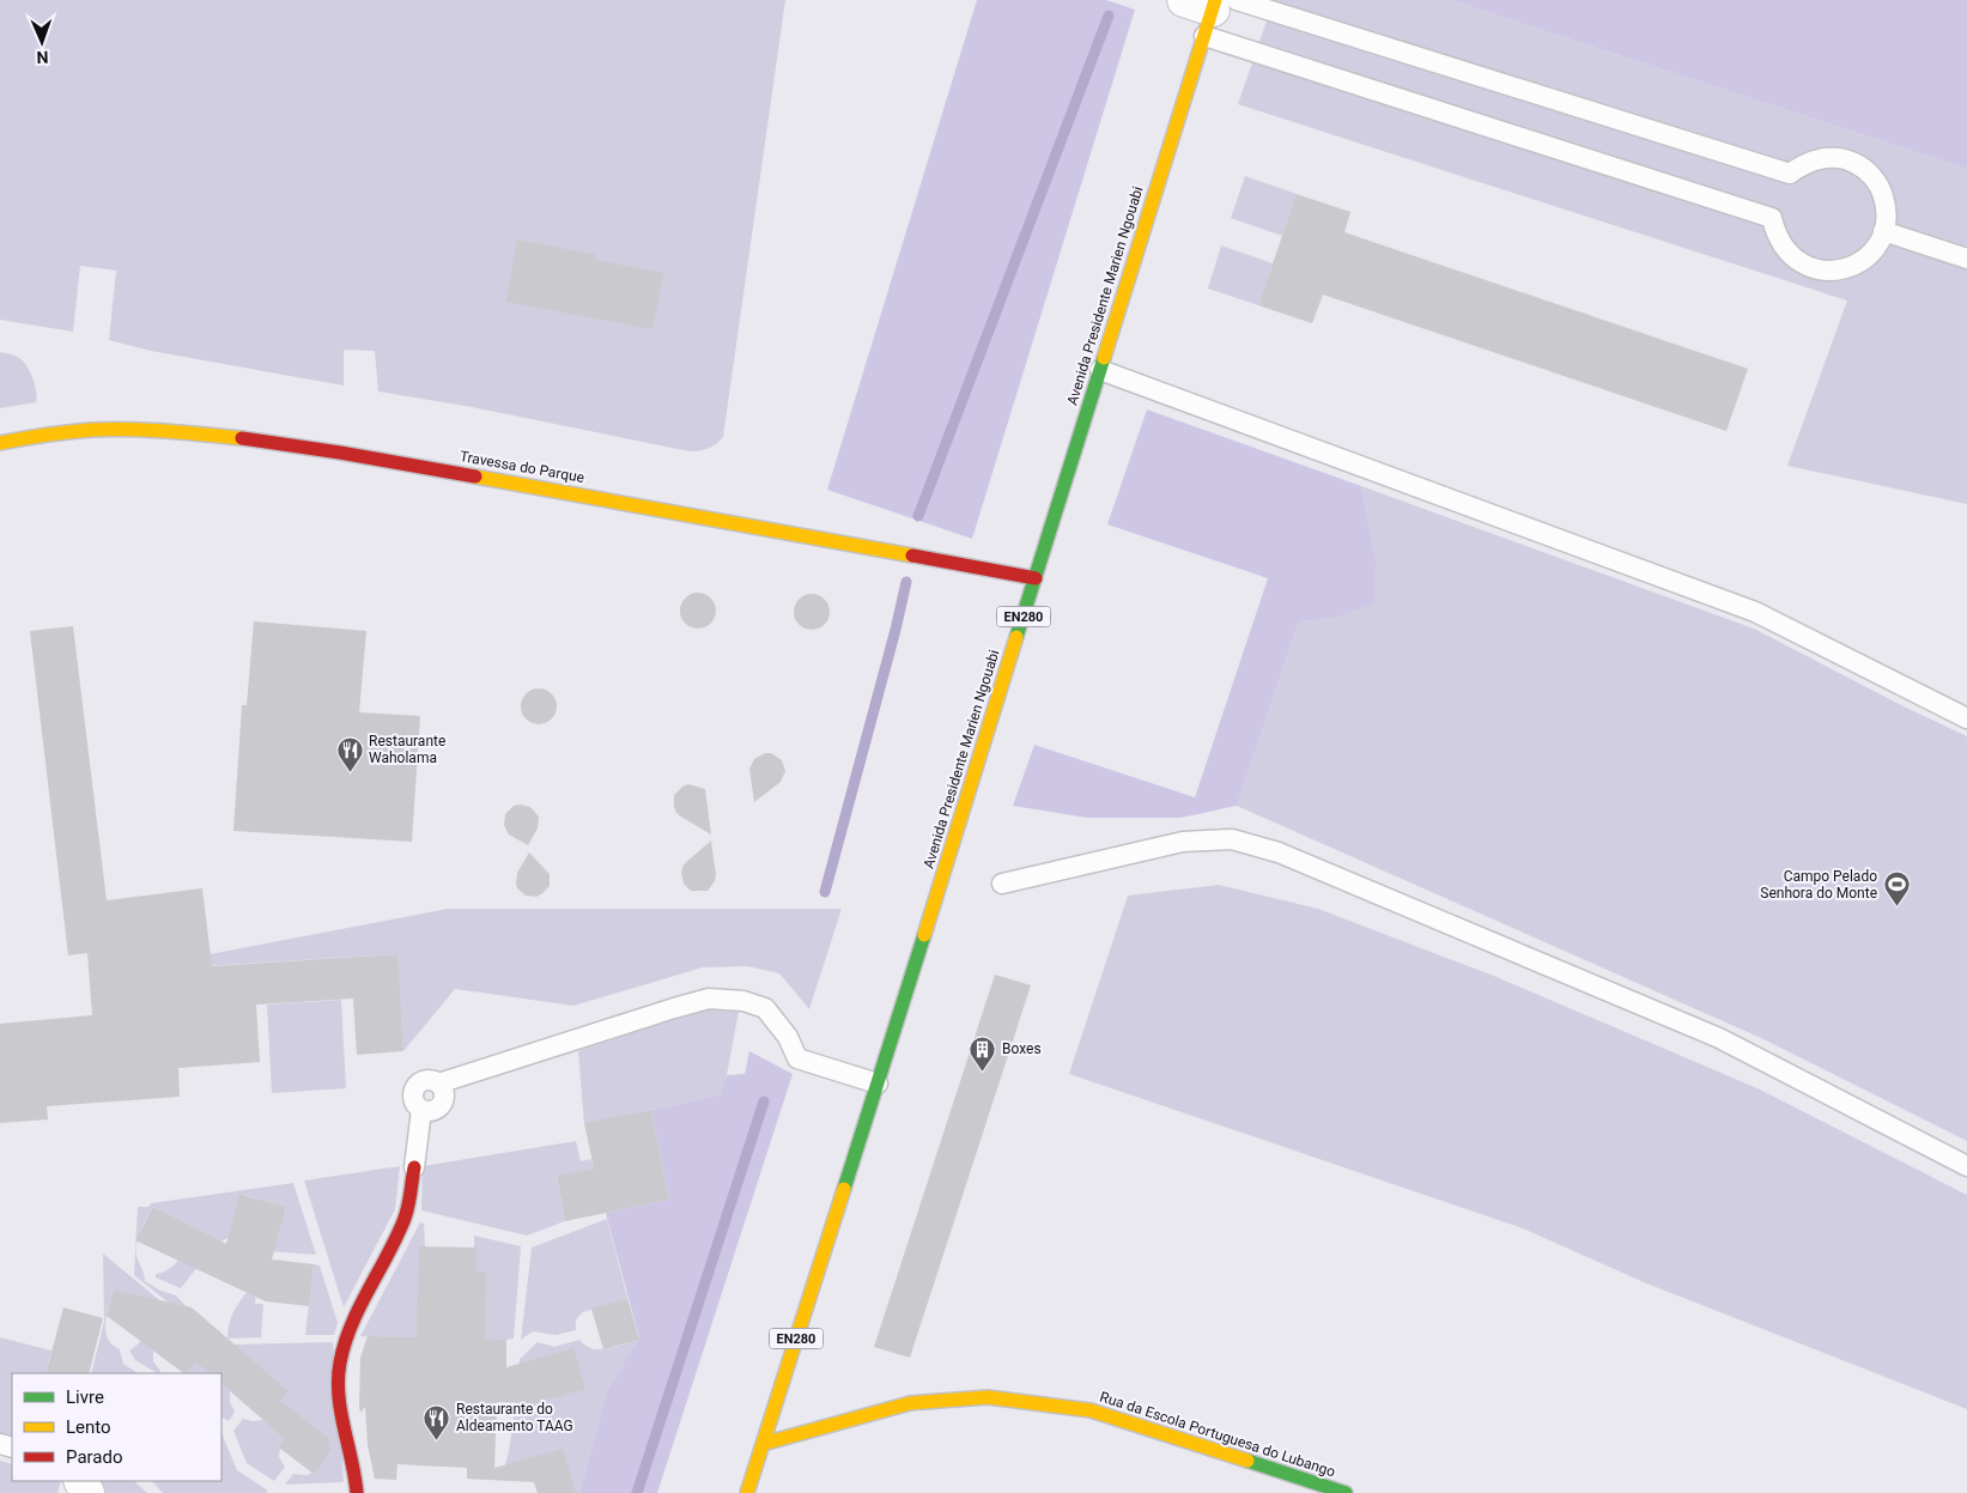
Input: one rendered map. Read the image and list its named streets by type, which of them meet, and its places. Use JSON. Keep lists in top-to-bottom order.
{
  "streets": {
    "street": [
      "Avenida Presidente Marien Ngouabi",
      "Travessa do Parque",
      "EN280",
      "Rua da Escola Portuguesa do Lubango"
    ]
  },
  "crossings": [
    ["Avenida Presidente Marien Ngouabi", "Travessa do Parque"],
    ["Avenida Presidente Marien Ngouabi", "Rua da Escola Portuguesa do Lubango"]
  ],
  "places": {
    "restaurant": ["Restaurante Waholama", "Restaurante do Aldeamento TAAG"],
    "sports": ["Campo Pelado Senhora do Monte"],
    "building": ["Boxes"]
  },
  "legend": ["Livre", "Lento", "Parado"],
  "north": "bottom"
}
